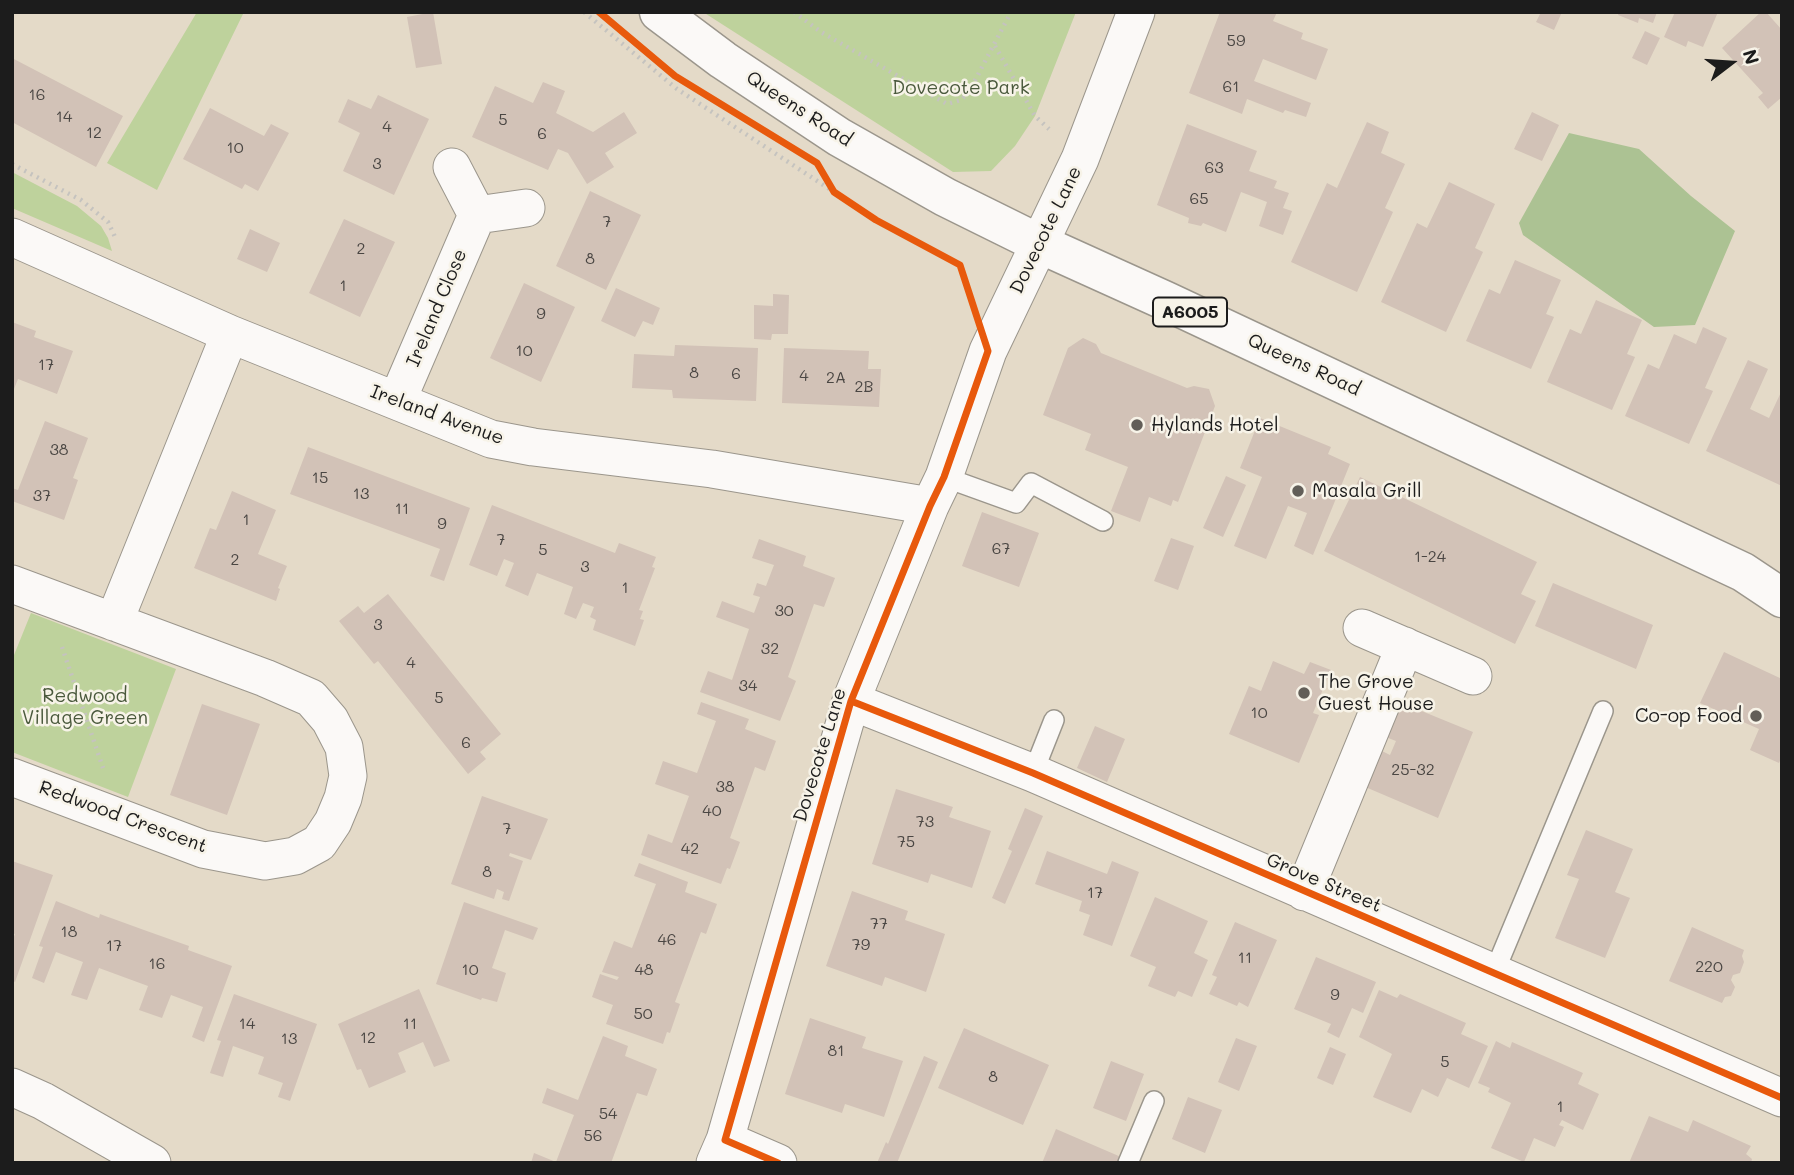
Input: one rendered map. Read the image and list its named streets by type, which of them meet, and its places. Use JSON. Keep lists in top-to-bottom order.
{
  "streets": {
    "main road": ["Queens Road", "A6005"],
    "street": [
      "Dovecote Lane",
      "Ireland Close",
      "Ireland Avenue",
      "Redwood Crescent",
      "Grove Street"
    ]
  },
  "crossings": [
    ["Queens Road", "Dovecote Lane"],
    ["Dovecote Lane", "Ireland Avenue"],
    ["Dovecote Lane", "Grove Street"],
    ["Ireland Close", "Ireland Avenue"]
  ],
  "parks": ["Dovecote Park", "Redwood Village Green"],
  "places": [
    "Hylands Hotel",
    "Masala Grill",
    "The Grove Guest House",
    "Co-op Food"
  ],
  "house_numbers": [
    "59",
    "61",
    "16",
    "14",
    "5",
    "4",
    "12",
    "6",
    "10",
    "3",
    "63",
    "65",
    "7",
    "2",
    "8",
    "1",
    "9",
    "10",
    "17",
    "8",
    "6",
    "4",
    "2A",
    "2B",
    "38",
    "15",
    "13",
    "37",
    "11",
    "1",
    "9",
    "7",
    "67",
    "5",
    "1-24",
    "2",
    "3",
    "1",
    "30",
    "3",
    "32",
    "4",
    "34",
    "5",
    "10",
    "6",
    "25-32",
    "38",
    "40",
    "73",
    "7",
    "75",
    "42",
    "8",
    "17",
    "77",
    "18",
    "46",
    "79",
    "17",
    "11",
    "16",
    "220",
    "10",
    "48",
    "9",
    "50",
    "14",
    "11",
    "12",
    "13",
    "81",
    "5",
    "8",
    "1",
    "54",
    "56"
  ],
  "north": "right"
}
